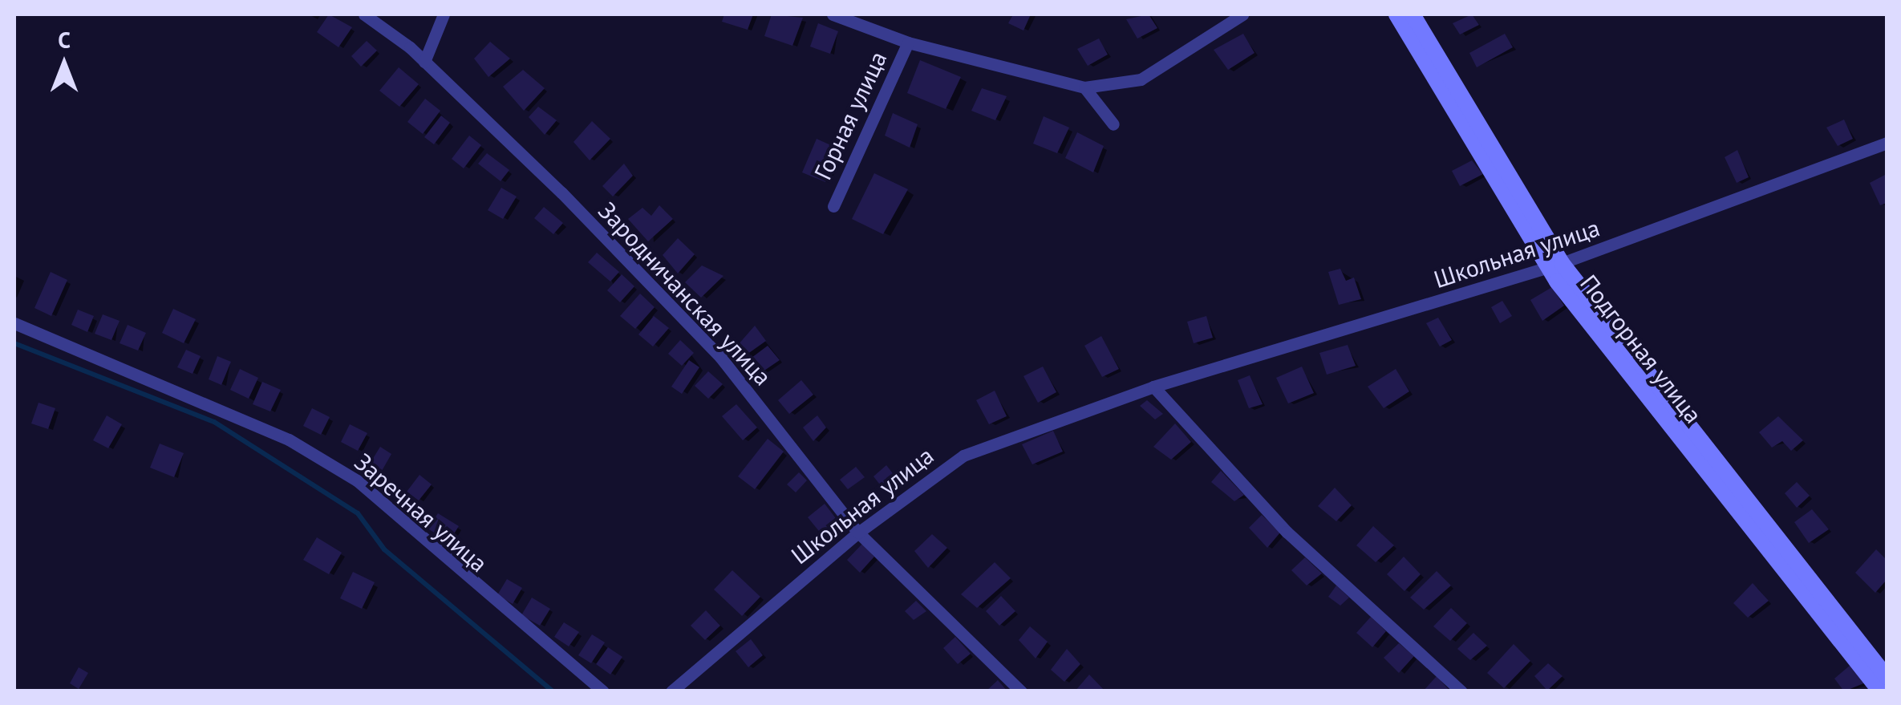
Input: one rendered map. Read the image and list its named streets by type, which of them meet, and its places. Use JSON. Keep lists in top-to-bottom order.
{
  "streets": {
    "street": [
      "Горная улица",
      "Школьная улица",
      "Зародничанская улица",
      "Подгорная улица",
      "Заречная улица"
    ]
  },
  "crossings": [
    ["Школьная улица", "Зародничанская улица"],
    ["Школьная улица", "Подгорная улица"]
  ],
  "north": "top"
}
